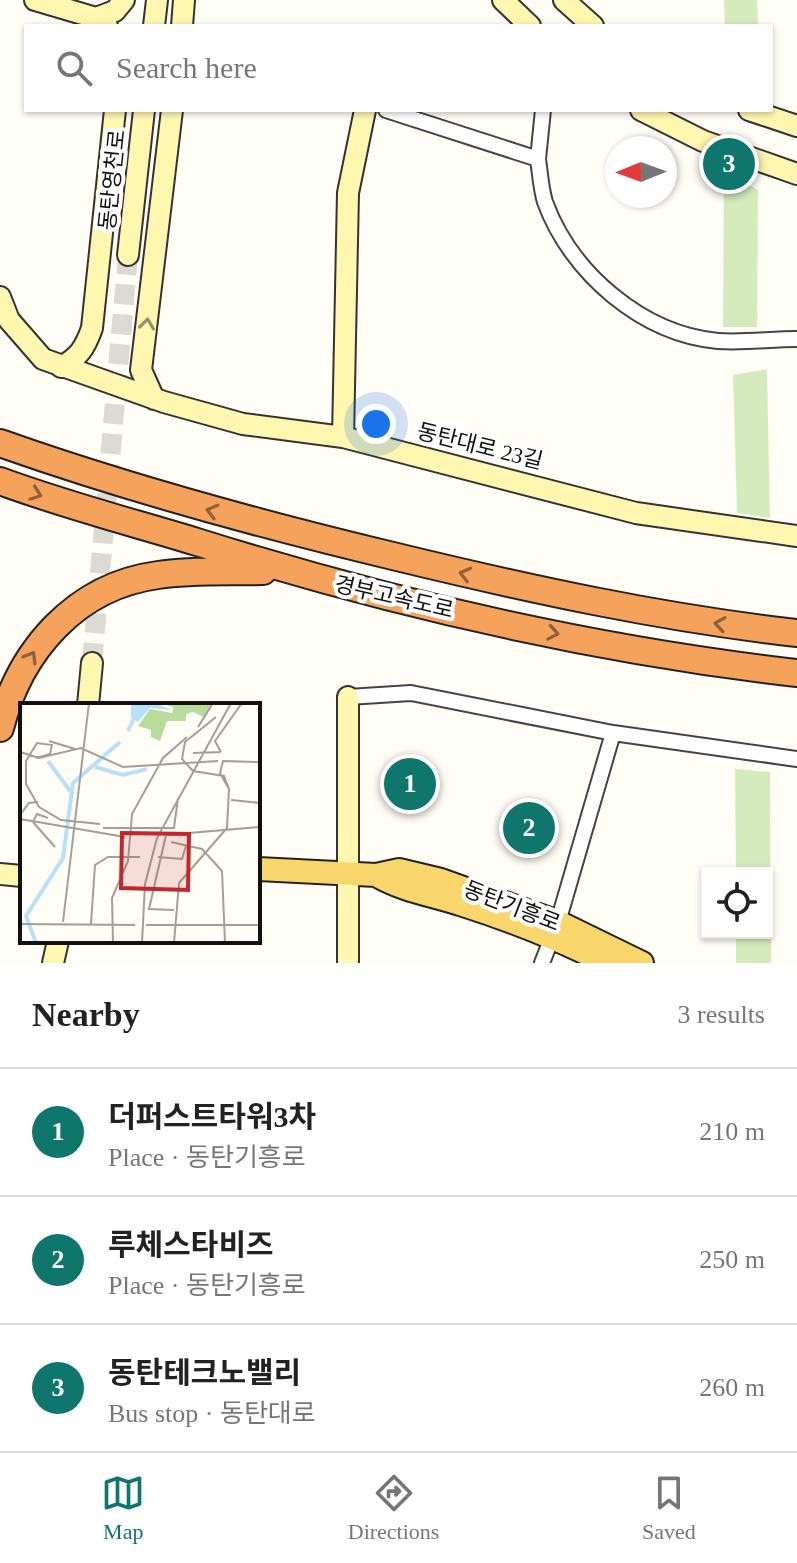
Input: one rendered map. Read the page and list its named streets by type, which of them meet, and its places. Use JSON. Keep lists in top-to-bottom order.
{
  "streets": {
    "highway": ["경부고속도로"],
    "main road": ["동탄기흥로"],
    "street": ["동탄영천로", "동탄대로 23길"]
  },
  "north": "left",
  "page": {
    "search": "Search here",
    "pins": ["3", "1", "2"],
    "heading": ["Nearby", "3 results"],
    "list": [
      {
        "mark": "1",
        "name": "더퍼스트타워3차",
        "note": "Place · 동탄기흥로",
        "value": "210 m"
      },
      {
        "mark": "2",
        "name": "루체스타비즈",
        "note": "Place · 동탄기흥로",
        "value": "250 m"
      },
      {
        "mark": "3",
        "name": "동탄테크노밸리",
        "note": "Bus stop · 동탄대로",
        "value": "260 m"
      }
    ],
    "nav": ["Map", "Directions", "Saved"]
  }
}
